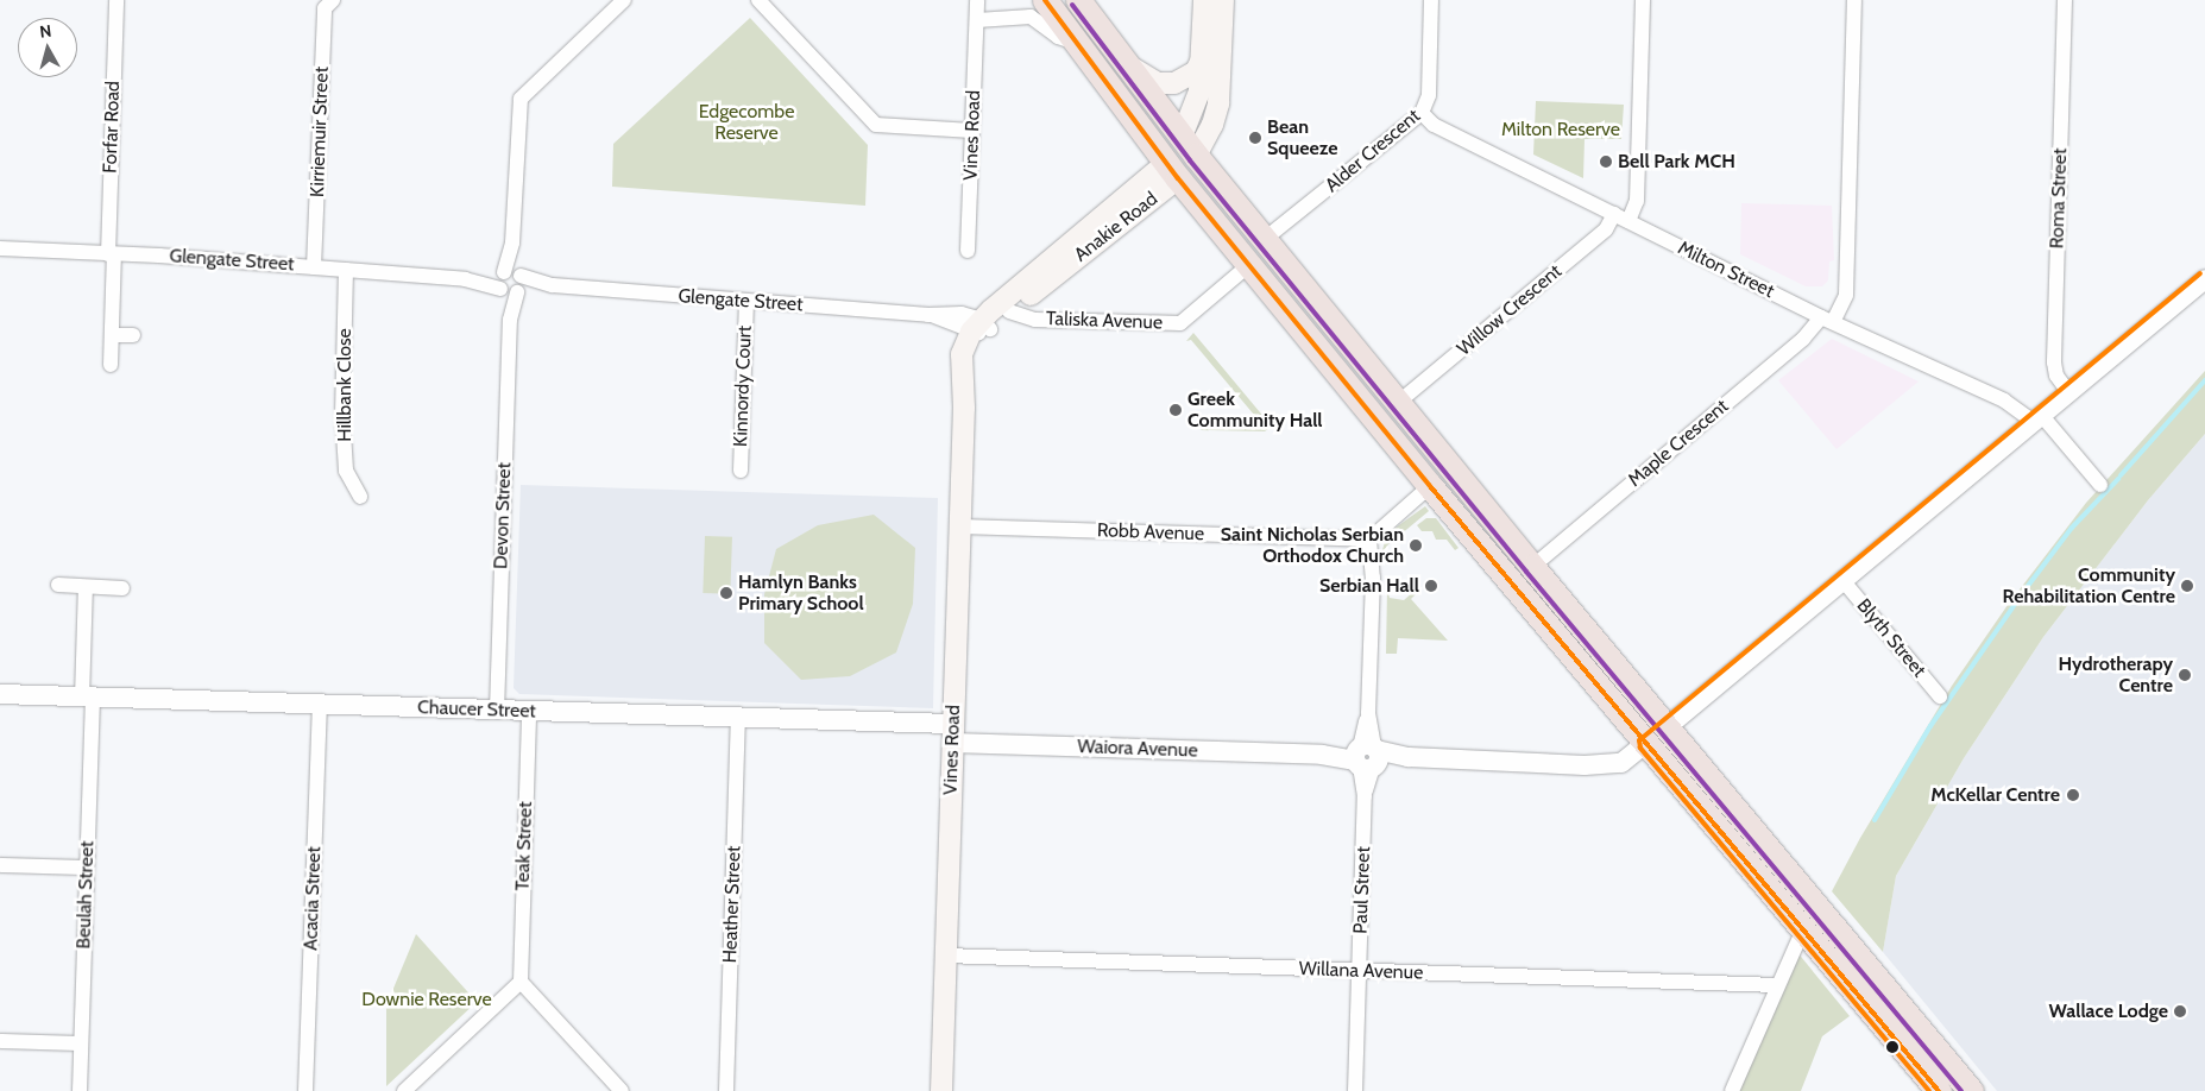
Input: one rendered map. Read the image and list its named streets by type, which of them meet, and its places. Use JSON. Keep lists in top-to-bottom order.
{
  "streets": {
    "highway": ["Anakie Road"],
    "main road": ["Vines Road"],
    "street": [
      "Forfar Road",
      "Kirriemuir Street",
      "Alder Crescent",
      "Roma Street",
      "Glengate Street",
      "Milton Street",
      "Willow Crescent",
      "Taliska Avenue",
      "Hillbank Close",
      "Kinnordy Court",
      "Maple Crescent",
      "Devon Street",
      "Robb Avenue",
      "Blyth Street",
      "Chaucer Street",
      "Waiora Avenue",
      "Teak Street",
      "Paul Street",
      "Beulah Street",
      "Acacia Street",
      "Heather Street",
      "Willana Avenue"
    ]
  },
  "crossings": [
    ["Forfar Road", "Glengate Street"],
    ["Kirriemuir Street", "Glengate Street"],
    ["Vines Road", "Anakie Road"],
    ["Vines Road", "Glengate Street"],
    ["Vines Road", "Robb Avenue"],
    ["Vines Road", "Chaucer Street"],
    ["Vines Road", "Waiora Avenue"],
    ["Vines Road", "Willana Avenue"],
    ["Alder Crescent", "Milton Street"],
    ["Anakie Road", "Glengate Street"],
    ["Anakie Road", "Taliska Avenue"],
    ["Glengate Street", "Hillbank Close"],
    ["Glengate Street", "Kinnordy Court"],
    ["Glengate Street", "Devon Street"],
    ["Milton Street", "Willow Crescent"],
    ["Milton Street", "Maple Crescent"],
    ["Devon Street", "Chaucer Street"],
    ["Robb Avenue", "Paul Street"],
    ["Chaucer Street", "Waiora Avenue"],
    ["Chaucer Street", "Teak Street"],
    ["Chaucer Street", "Beulah Street"],
    ["Chaucer Street", "Acacia Street"],
    ["Chaucer Street", "Heather Street"],
    ["Waiora Avenue", "Paul Street"],
    ["Paul Street", "Willana Avenue"]
  ],
  "parks": ["Edgecombe Reserve", "Milton Reserve", "Downie Reserve"],
  "places": [
    "Bean Squeeze",
    "Bell Park MCH",
    "Greek Community Hall",
    "Saint Nicholas Serbian Orthodox Church",
    "Serbian Hall",
    "Community Rehabilitation Centre",
    "Hamlyn Banks Primary School",
    "Hydrotherapy Centre",
    "McKellar Centre",
    "Wallace Lodge"
  ],
  "north": "top"
}
